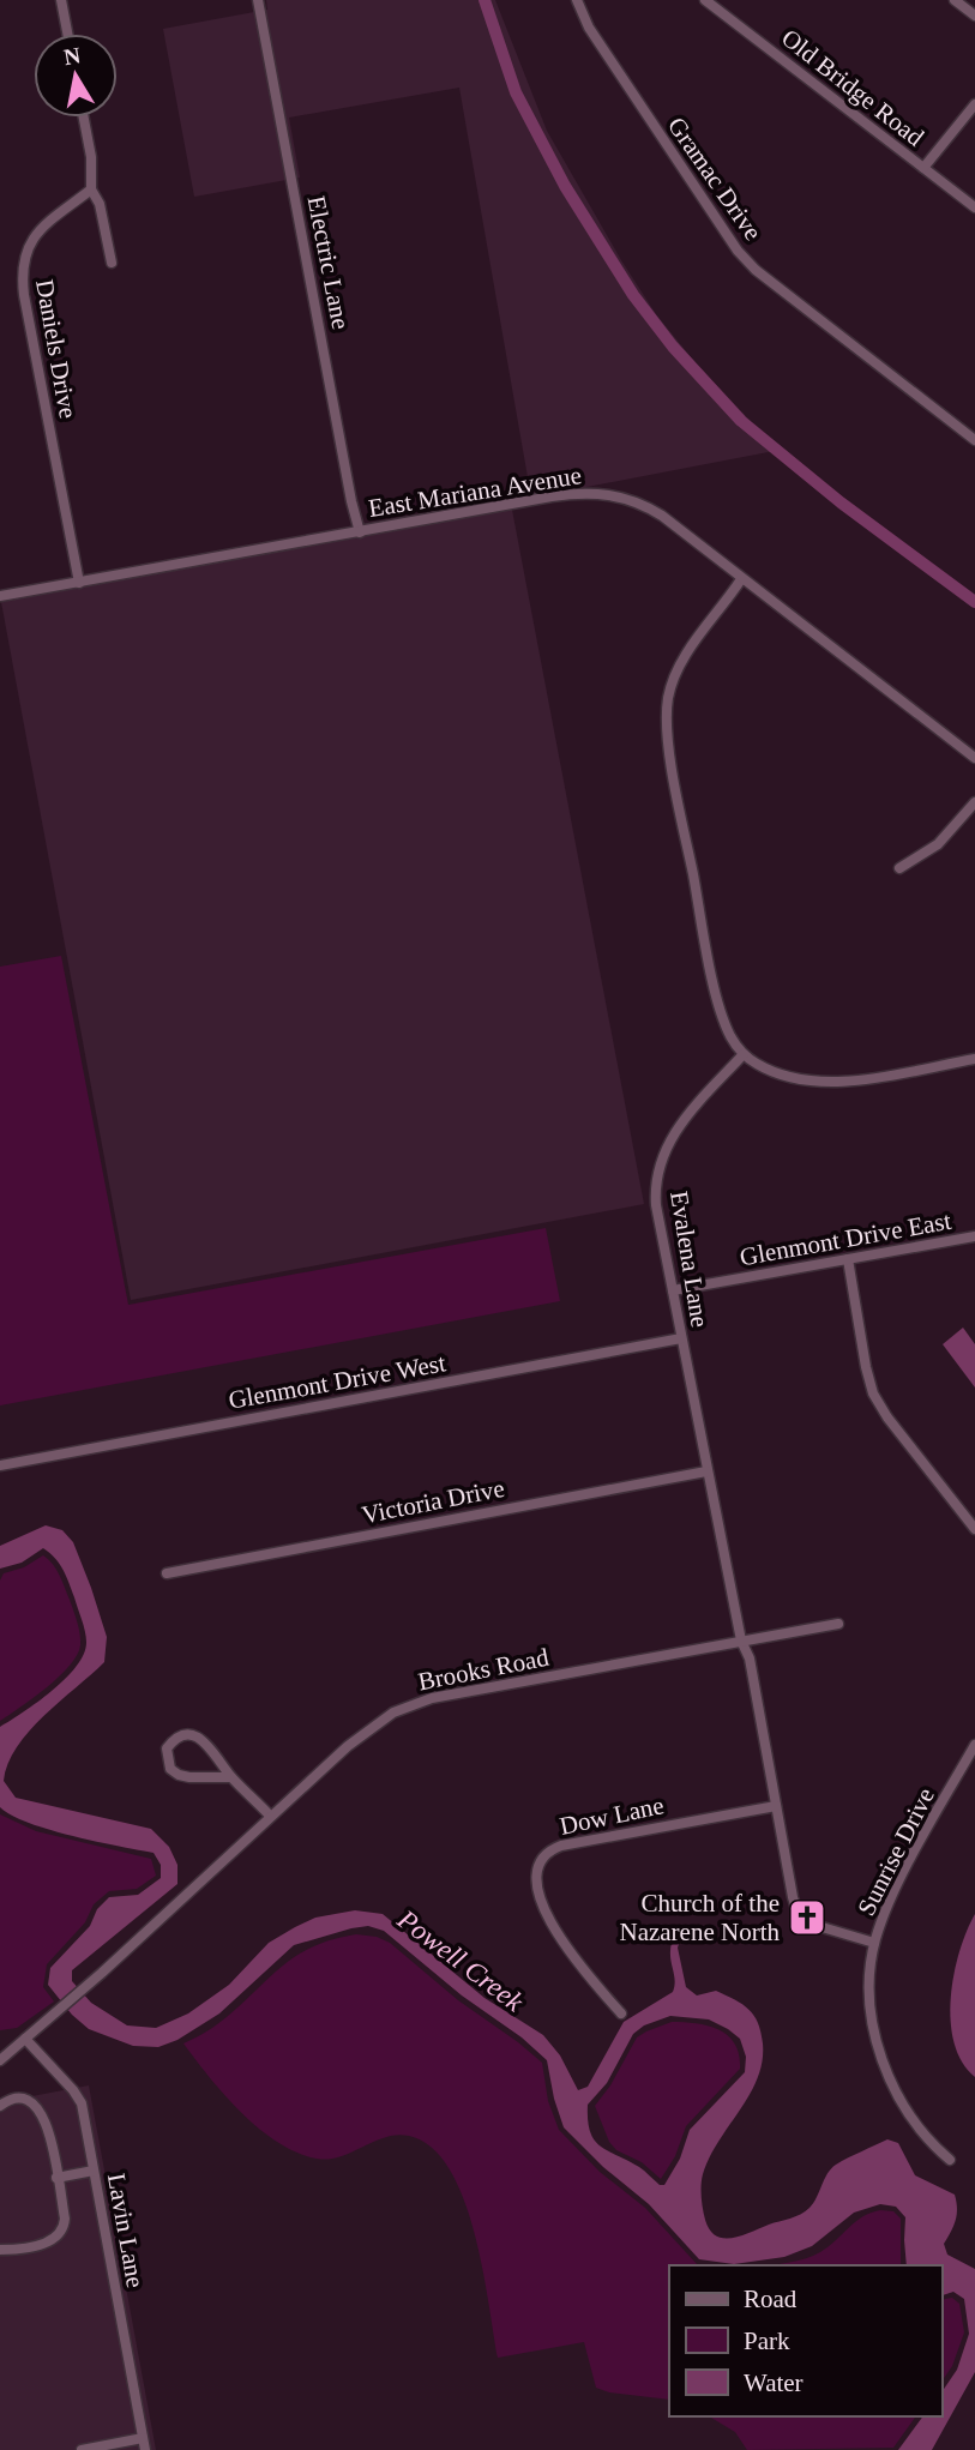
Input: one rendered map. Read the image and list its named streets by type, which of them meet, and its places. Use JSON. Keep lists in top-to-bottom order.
{
  "streets": {
    "street": [
      "Old Bridge Road",
      "Gramac Drive",
      "Electric Lane",
      "Daniels Drive",
      "East Mariana Avenue",
      "Glenmont Drive East",
      "Evalena Lane",
      "Glenmont Drive West",
      "Victoria Drive",
      "Brooks Road",
      "Dow Lane",
      "Sunrise Drive",
      "Lavin Lane"
    ]
  },
  "crossings": [
    ["Electric Lane", "East Mariana Avenue"],
    ["Daniels Drive", "East Mariana Avenue"],
    ["Glenmont Drive East", "Evalena Lane"],
    ["Evalena Lane", "Glenmont Drive West"],
    ["Evalena Lane", "Victoria Drive"],
    ["Evalena Lane", "Brooks Road"],
    ["Evalena Lane", "Dow Lane"],
    ["Evalena Lane", "Sunrise Drive"],
    ["Brooks Road", "Lavin Lane"]
  ],
  "water": ["Powell Creek"],
  "places": {
    "church": ["Church of the Nazarene North"]
  },
  "legend": ["Road", "Park", "Water"],
  "north": "top"
}
